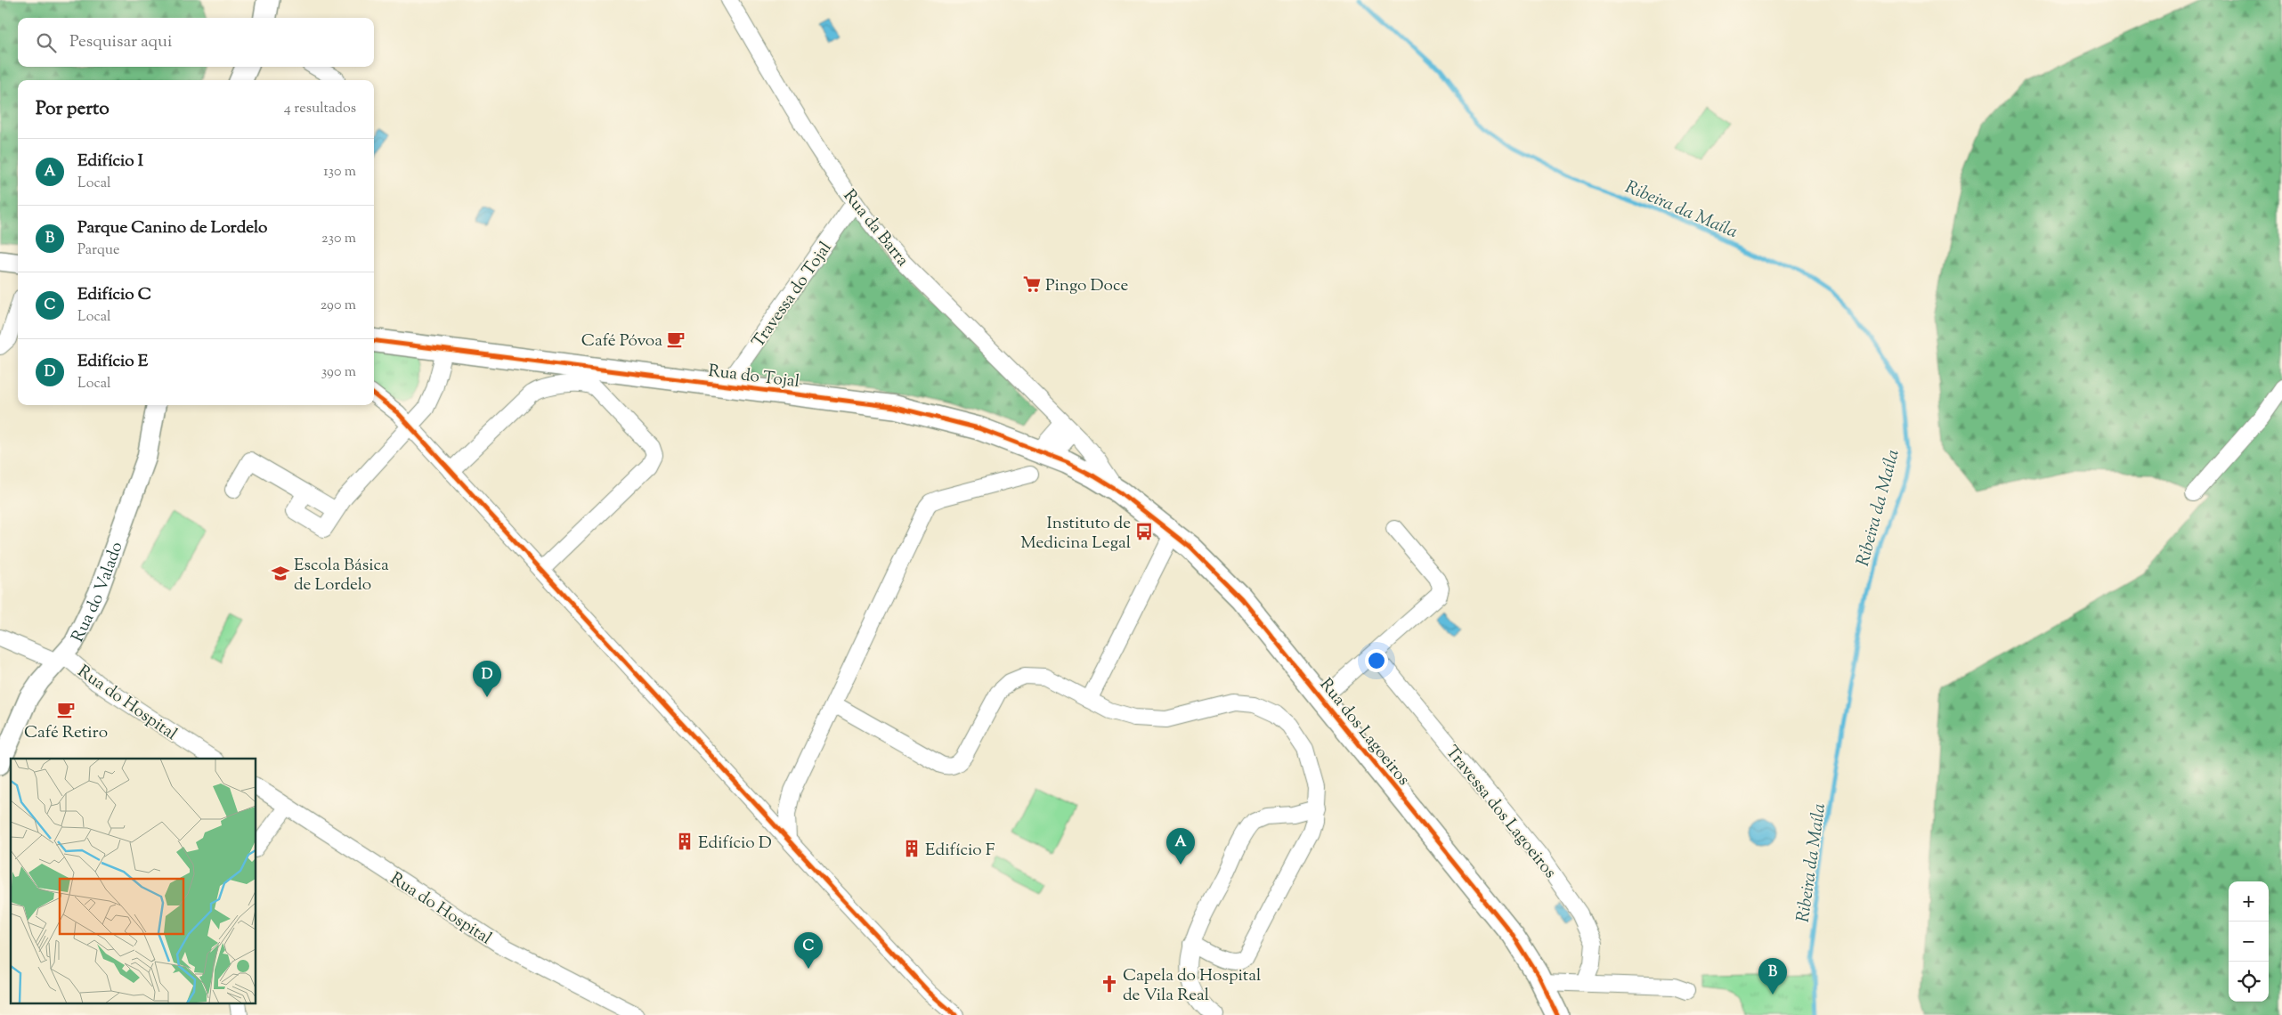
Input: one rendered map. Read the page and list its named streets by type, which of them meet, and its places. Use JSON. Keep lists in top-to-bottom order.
{
  "streets": {
    "main road": ["Rua do Tojal", "Rua dos Lagoeiros"],
    "street": [
      "Rua da Barra",
      "Travessa do Tojal",
      "Rua do Valado",
      "Rua do Hospital",
      "Travessa dos Lagoeiros"
    ]
  },
  "crossings": [
    ["Rua da Barra", "Travessa do Tojal"],
    ["Rua da Barra", "Rua do Tojal"],
    ["Rua da Barra", "Rua dos Lagoeiros"],
    ["Travessa do Tojal", "Rua do Tojal"],
    ["Rua do Tojal", "Rua dos Lagoeiros"],
    ["Rua do Valado", "Rua do Hospital"]
  ],
  "water": ["Ribeira da Maíla"],
  "places": {
    "supermarket": ["Pingo Doce"],
    "cafe": ["Café Póvoa", "Café Retiro"],
    "bus stop": ["Instituto de Medicina Legal"],
    "school or university": ["Escola Básica de Lordelo"],
    "building": ["Edifício D", "Edifício F"],
    "church": ["Capela do Hospital de Vila Real"]
  },
  "page": {
    "search": "Pesquisar aqui",
    "heading": ["Por perto", "4 resultados"],
    "list": [
      {
        "mark": "A",
        "name": "Edifício I",
        "note": "Local",
        "value": "130 m"
      },
      {
        "mark": "B",
        "name": "Parque Canino de Lordelo",
        "note": "Parque",
        "value": "230 m"
      },
      {
        "mark": "C",
        "name": "Edifício C",
        "note": "Local",
        "value": "290 m"
      },
      {
        "mark": "D",
        "name": "Edifício E",
        "note": "Local",
        "value": "390 m"
      }
    ],
    "pins": [
      "D",
      "A",
      "C",
      "B"
    ],
    "map_buttons": ["+", "−"]
  }
}
